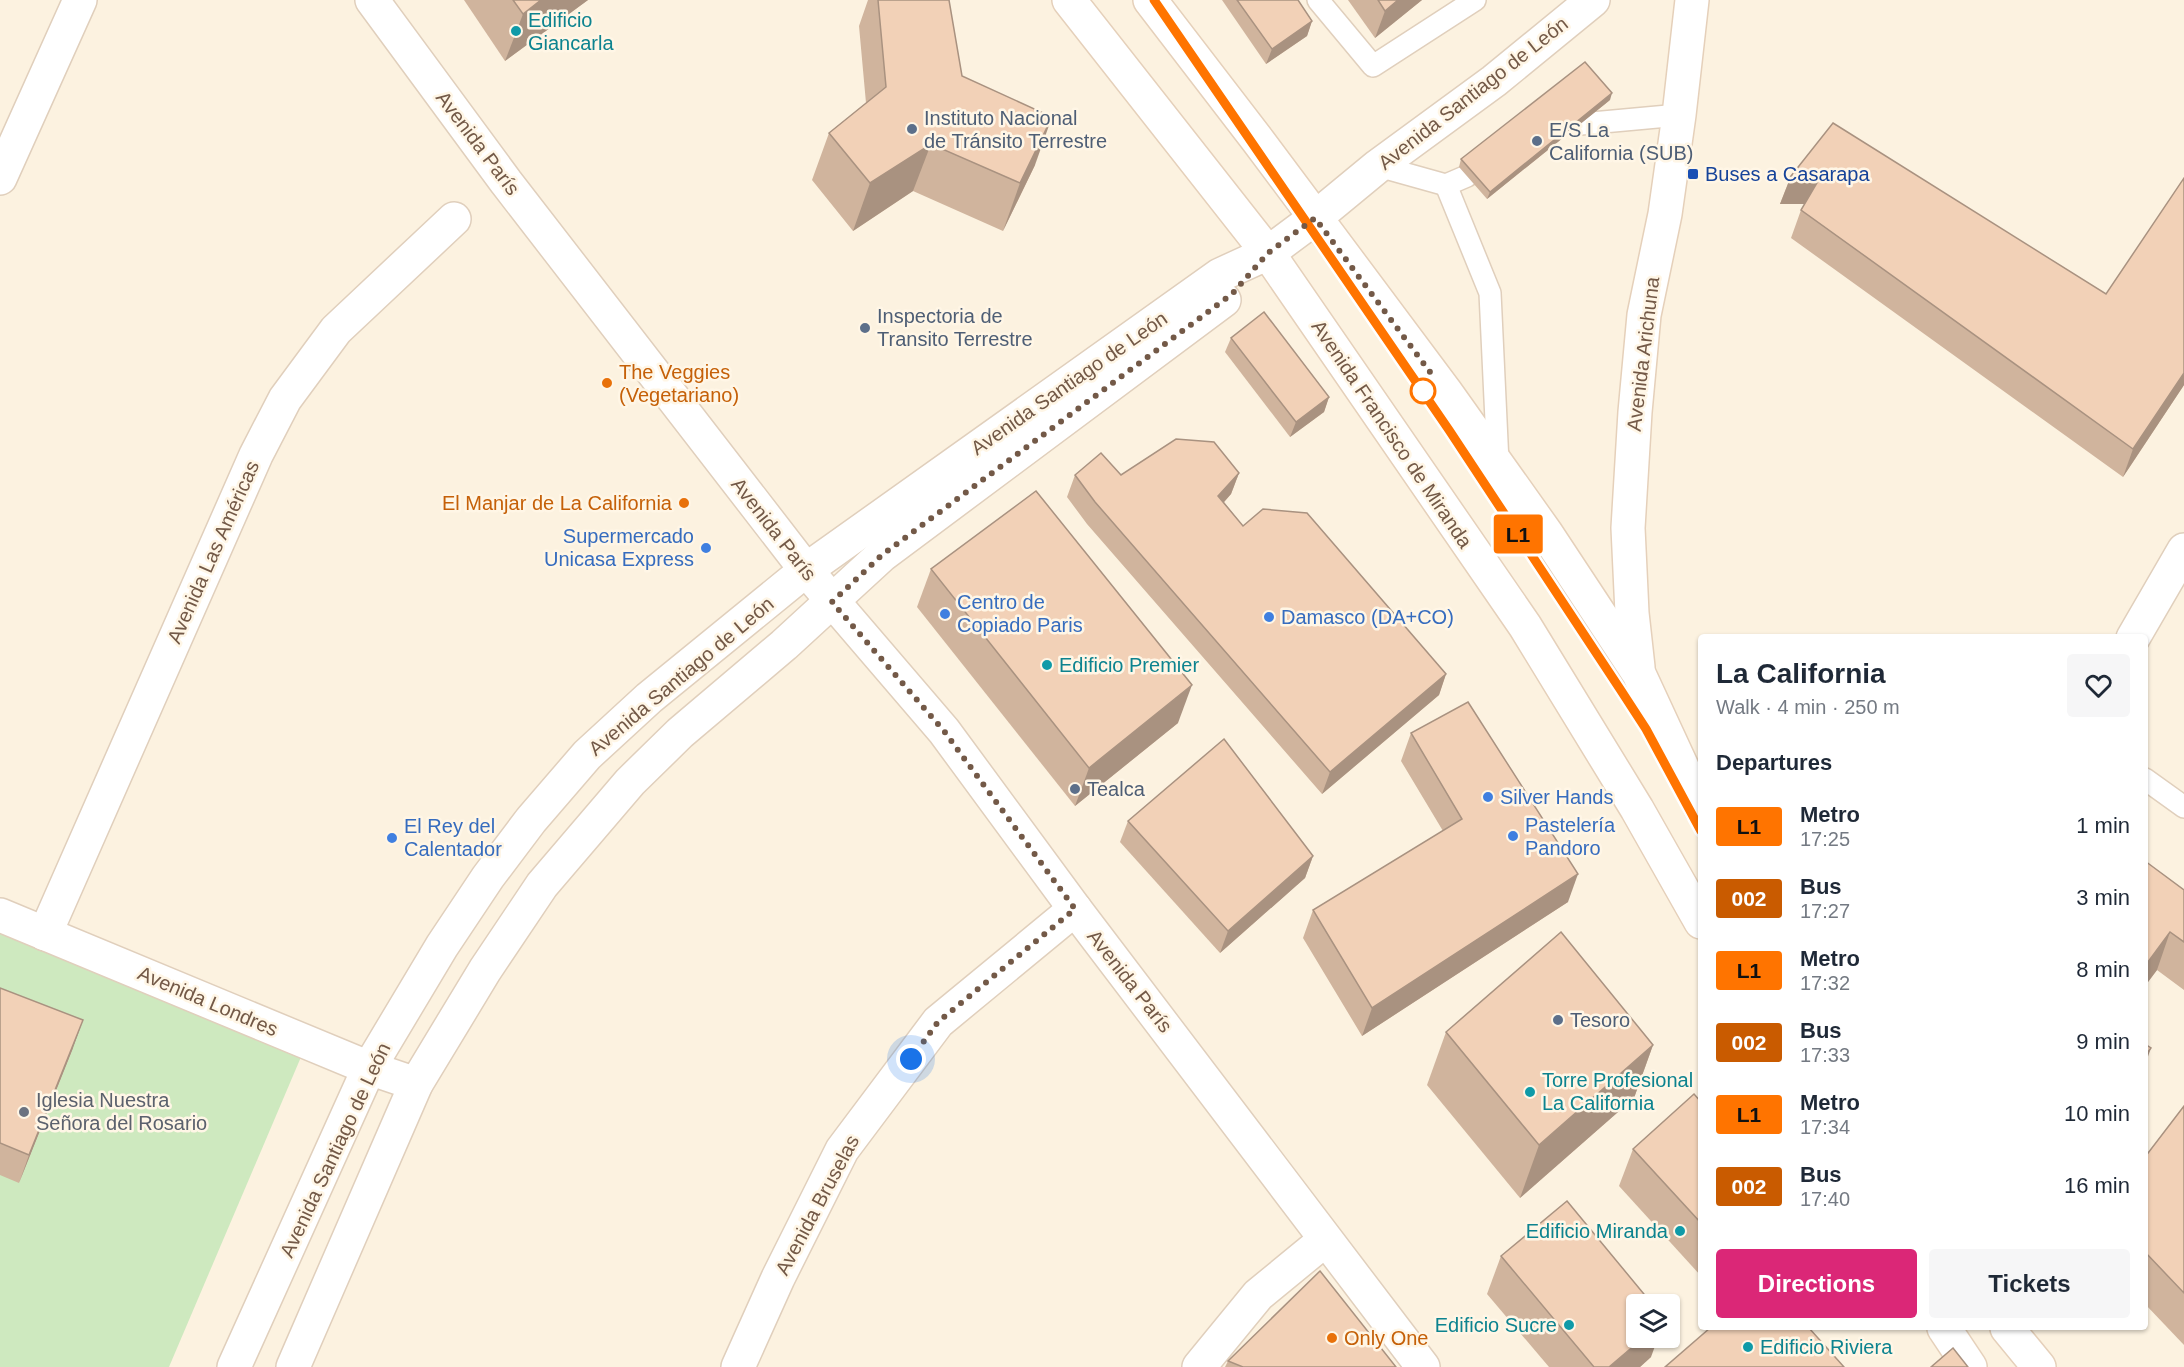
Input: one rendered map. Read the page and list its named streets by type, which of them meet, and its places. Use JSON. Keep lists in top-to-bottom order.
{
  "streets": {
    "street": [
      "Avenida Santiago de León",
      "Avenida París",
      "Avenida Arichuna",
      "Avenida Francisco de Miranda",
      "Avenida Las Américas",
      "Avenida Londres",
      "Avenida Bruselas"
    ]
  },
  "crossings": [
    ["Avenida Santiago de León", "Avenida París"],
    ["Avenida Santiago de León", "Avenida Francisco de Miranda"],
    ["Avenida Santiago de León", "Avenida Londres"],
    ["Avenida París", "Avenida Bruselas"],
    ["Avenida Las Américas", "Avenida Londres"]
  ],
  "places": {
    "other": [
      "Edificio Giancarla",
      "Instituto Nacional de Tránsito Terrestre",
      "E/S La California (SUB)",
      "Inspectoria de Transito Terrestre",
      "The Veggies (Vegetariano)",
      "El Manjar de La California",
      "Supermercado Unicasa Express",
      "Centro de Copiado Paris",
      "Damasco (DA+CO)",
      "Edificio Premier",
      "Tealca",
      "Silver Hands",
      "Pastelería Pandoro",
      "El Rey del Calentador",
      "Tesoro",
      "Torre Profesional La California",
      "Iglesia Nuestra Señora del Rosario",
      "Edificio Miranda",
      "Edificio Sucre",
      "Only One",
      "Edificio Riviera"
    ],
    "transit": ["Buses a Casarapa"]
  },
  "lines": ["metro line L1"],
  "page": {
    "on_map": "L1",
    "heading": [
      ["La California", "Walk · 4 min · 250 m"],
      "Departures"
    ],
    "list": [
      {
        "mark": "L1",
        "name": "Metro",
        "note": "17:25",
        "value": "1 min"
      },
      {
        "mark": "002",
        "name": "Bus",
        "note": "17:27",
        "value": "3 min"
      },
      {
        "mark": "L1",
        "name": "Metro",
        "note": "17:32",
        "value": "8 min"
      },
      {
        "mark": "002",
        "name": "Bus",
        "note": "17:33",
        "value": "9 min"
      },
      {
        "mark": "L1",
        "name": "Metro",
        "note": "17:34",
        "value": "10 min"
      },
      {
        "mark": "002",
        "name": "Bus",
        "note": "17:40",
        "value": "16 min"
      }
    ],
    "buttons": ["Directions", "Tickets"]
  }
}
